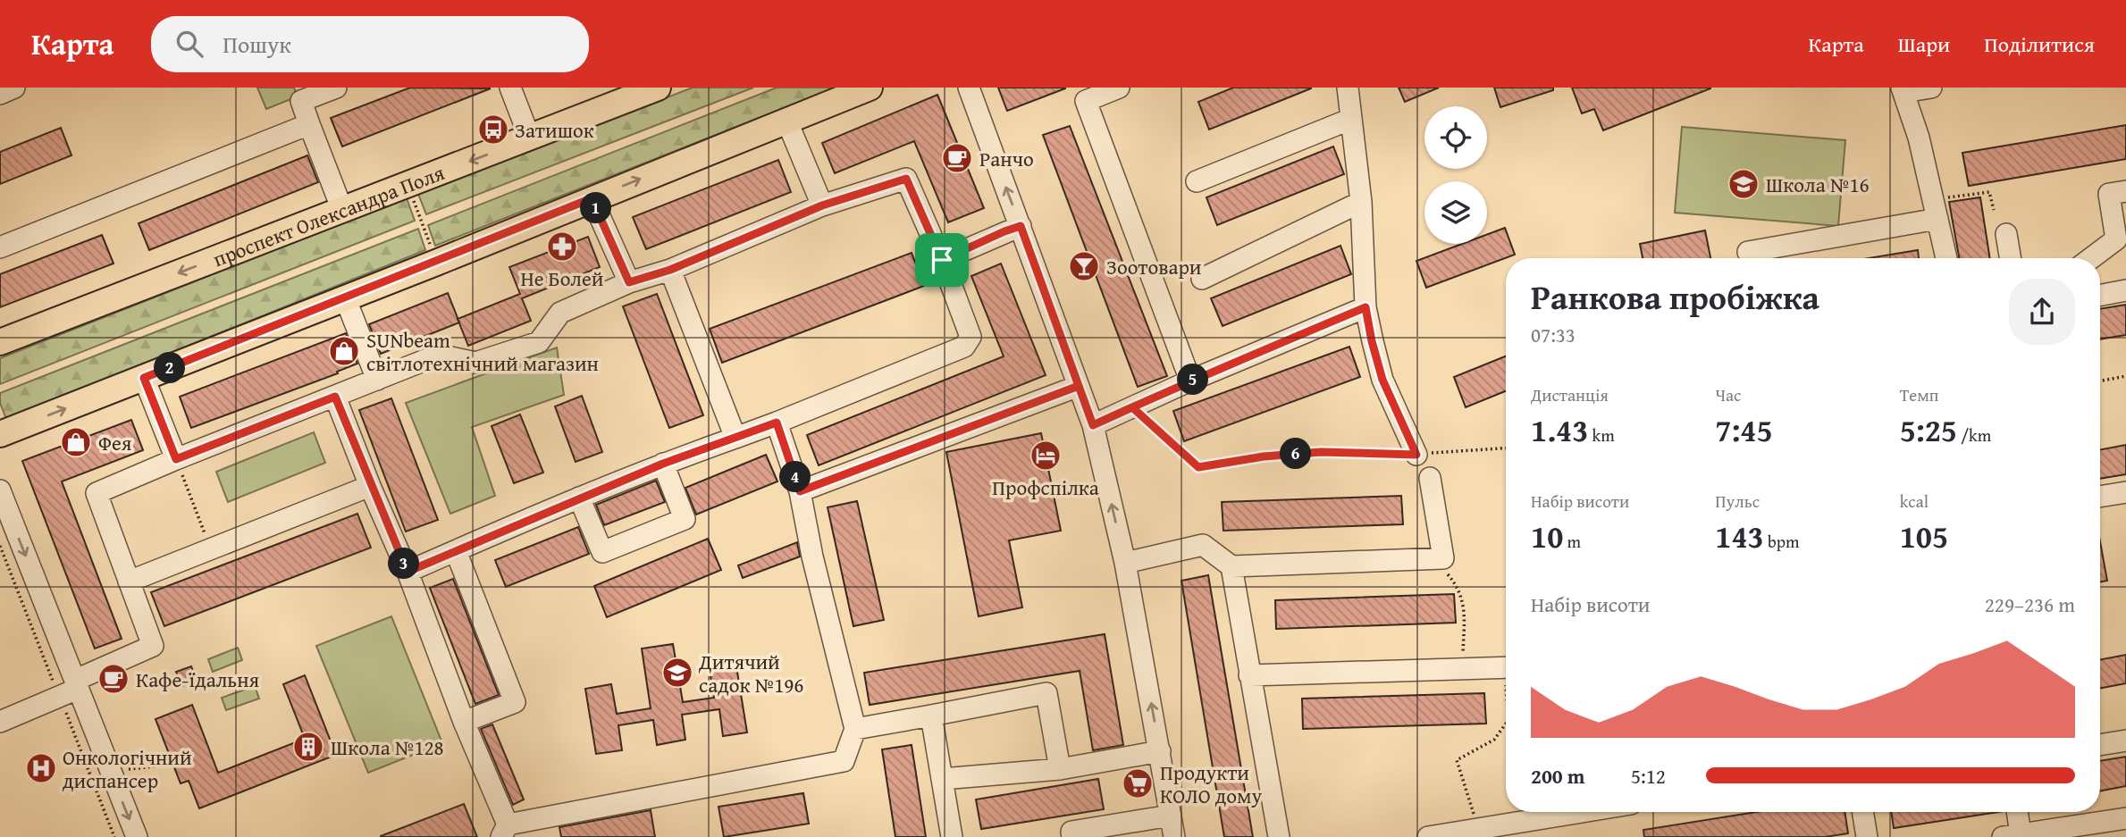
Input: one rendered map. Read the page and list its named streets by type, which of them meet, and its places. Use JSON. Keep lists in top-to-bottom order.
{
  "streets": {
    "main road": ["проспект Олександра Поля"]
  },
  "places": {
    "bus stop": ["Затишок"],
    "cafe": ["Ранчо", "Кафе-їдальня"],
    "school or university": ["Школа №16", "Дитячий садок №196"],
    "pharmacy": ["Не Болей"],
    "bar": ["Зоотовари"],
    "shop": ["SUNbeam світлотехнічний магазин", "Фея"],
    "hotel": ["Профспілка"],
    "building": ["Школа №128"],
    "hospital": ["Онкологічний диспансер"],
    "supermarket": ["Продукти КОЛО дому"]
  },
  "page": {
    "header": "Карта",
    "search": "Пошук",
    "nav": ["Карта", "Шари", "Поділитися"],
    "pins": [
      "1",
      "2",
      "5",
      "6",
      "4",
      "3"
    ],
    "heading": ["Ранкова пробіжка", "07:33"],
    "stats": [
      ["Дистанція", "1.43 km"],
      ["Час", "7:45"],
      ["Темп", "5:25 /km"],
      ["Набір висоти", "10 m"],
      ["Пульс", "143 bpm"],
      ["kcal", "105"]
    ],
    "chart": ["Набір висоти", "229–236 m"],
    "list": [
      {
        "name": "200 m",
        "note": "5:12"
      }
    ]
  }
}
